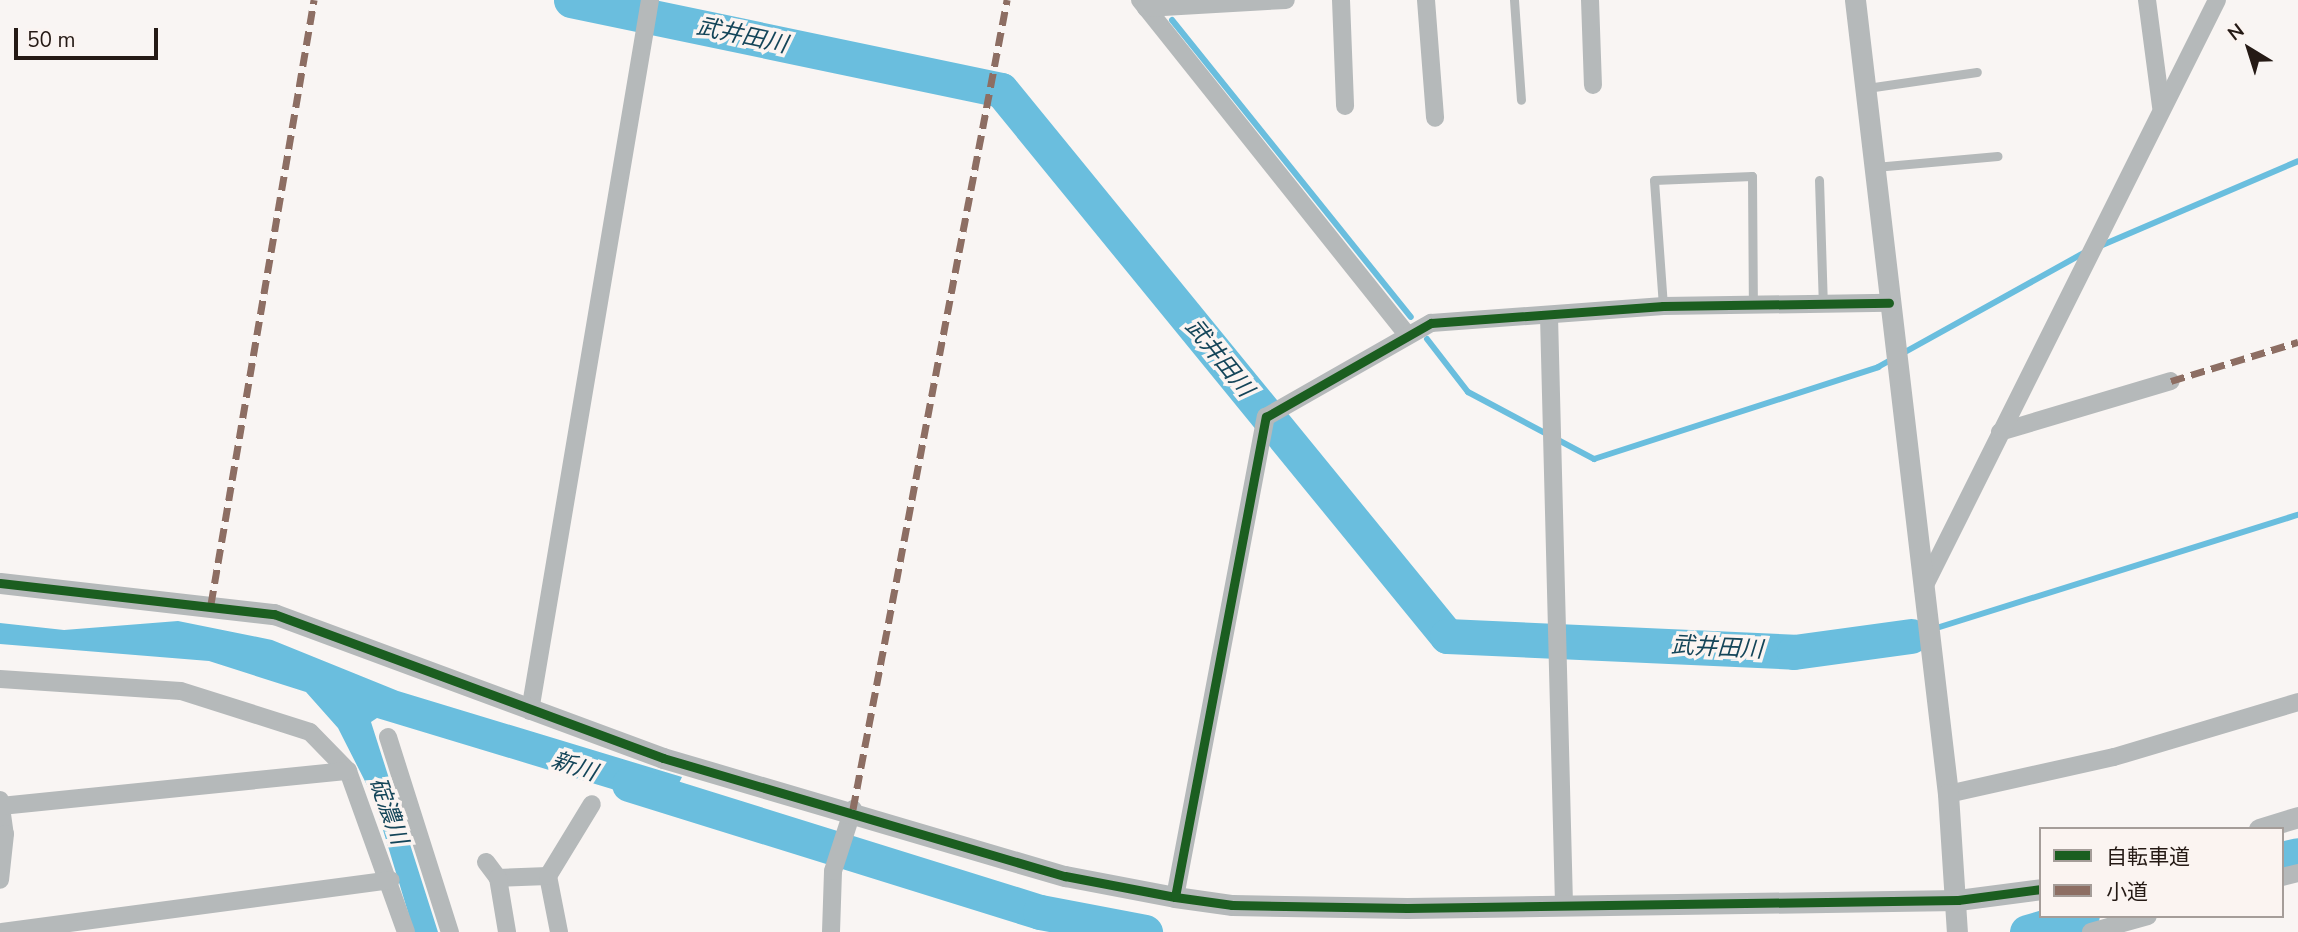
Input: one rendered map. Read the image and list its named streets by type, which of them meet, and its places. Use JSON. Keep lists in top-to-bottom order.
{
  "water": ["武井田川", "新川", "碇濃川"],
  "legend": ["自転車道", "小道"],
  "scale_bar": "50 m",
  "north": "top left"
}
